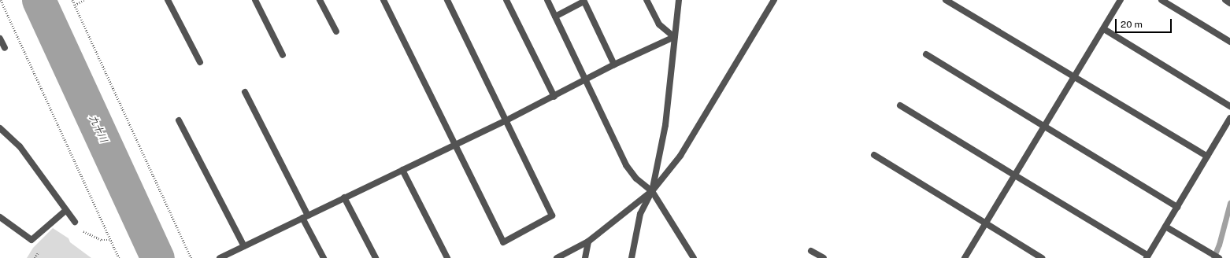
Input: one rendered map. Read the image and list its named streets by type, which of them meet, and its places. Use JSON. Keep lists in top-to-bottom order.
{
  "water": ["九十川"],
  "scale_bar": "20 m"
}
